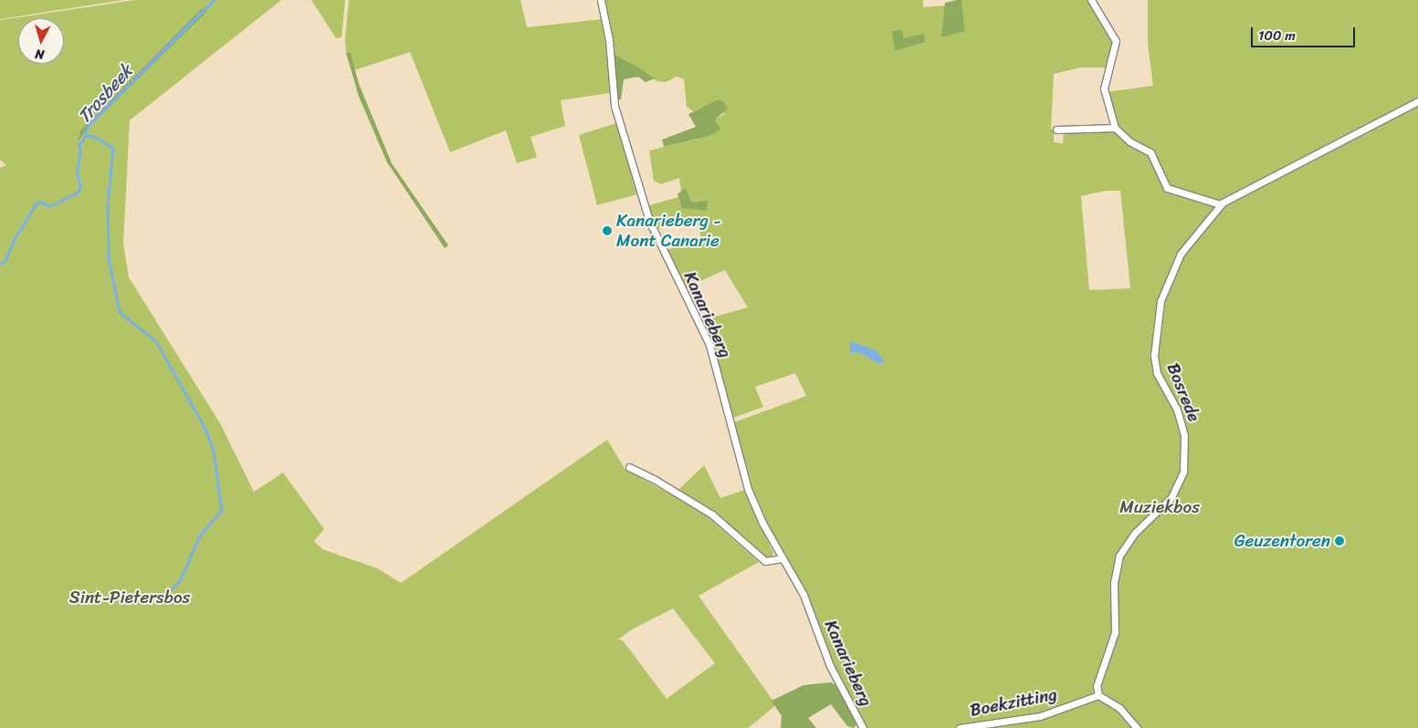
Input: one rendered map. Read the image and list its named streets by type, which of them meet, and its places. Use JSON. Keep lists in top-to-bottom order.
{
  "streets": {
    "street": ["Kanarieberg", "Bosrede", "Boekzitting"]
  },
  "crossings": [
    ["Bosrede", "Boekzitting"]
  ],
  "water": ["Trosbeek"],
  "parks": ["Muziekbos", "Sint-Pietersbos"],
  "places": ["Kanarieberg - Mont Canarie", "Geuzentoren"],
  "scale_bar": "100 m",
  "north": "bottom"
}
